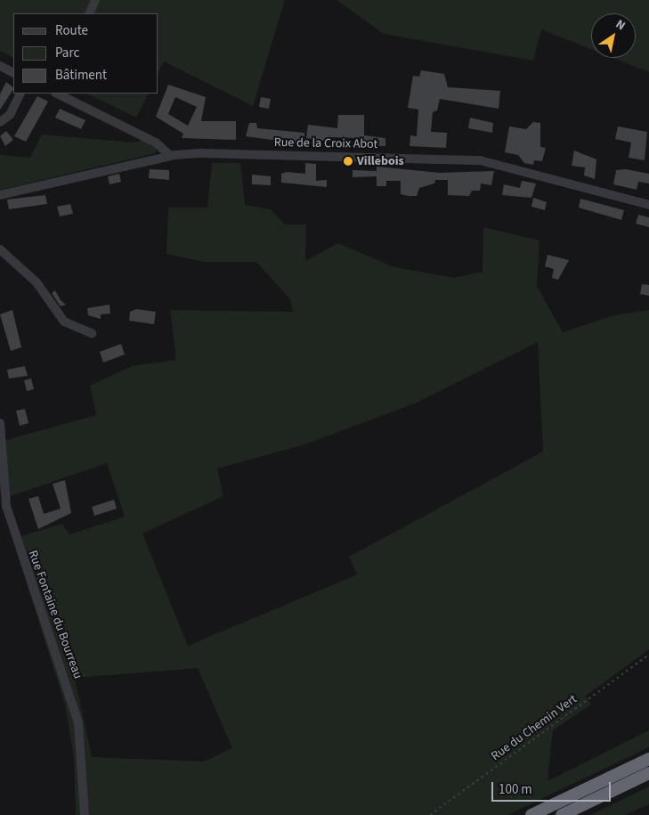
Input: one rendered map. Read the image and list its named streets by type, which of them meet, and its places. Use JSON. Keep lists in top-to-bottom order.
{
  "streets": {
    "street": ["Rue de la Croix Abot", "Rue Fontaine du Bourreau"],
    "path": ["Rue du Chemin Vert"]
  },
  "places": ["Villebois"],
  "legend": ["Route", "Parc", "Bâtiment"],
  "scale_bar": "100 m",
  "north": "top right"
}
